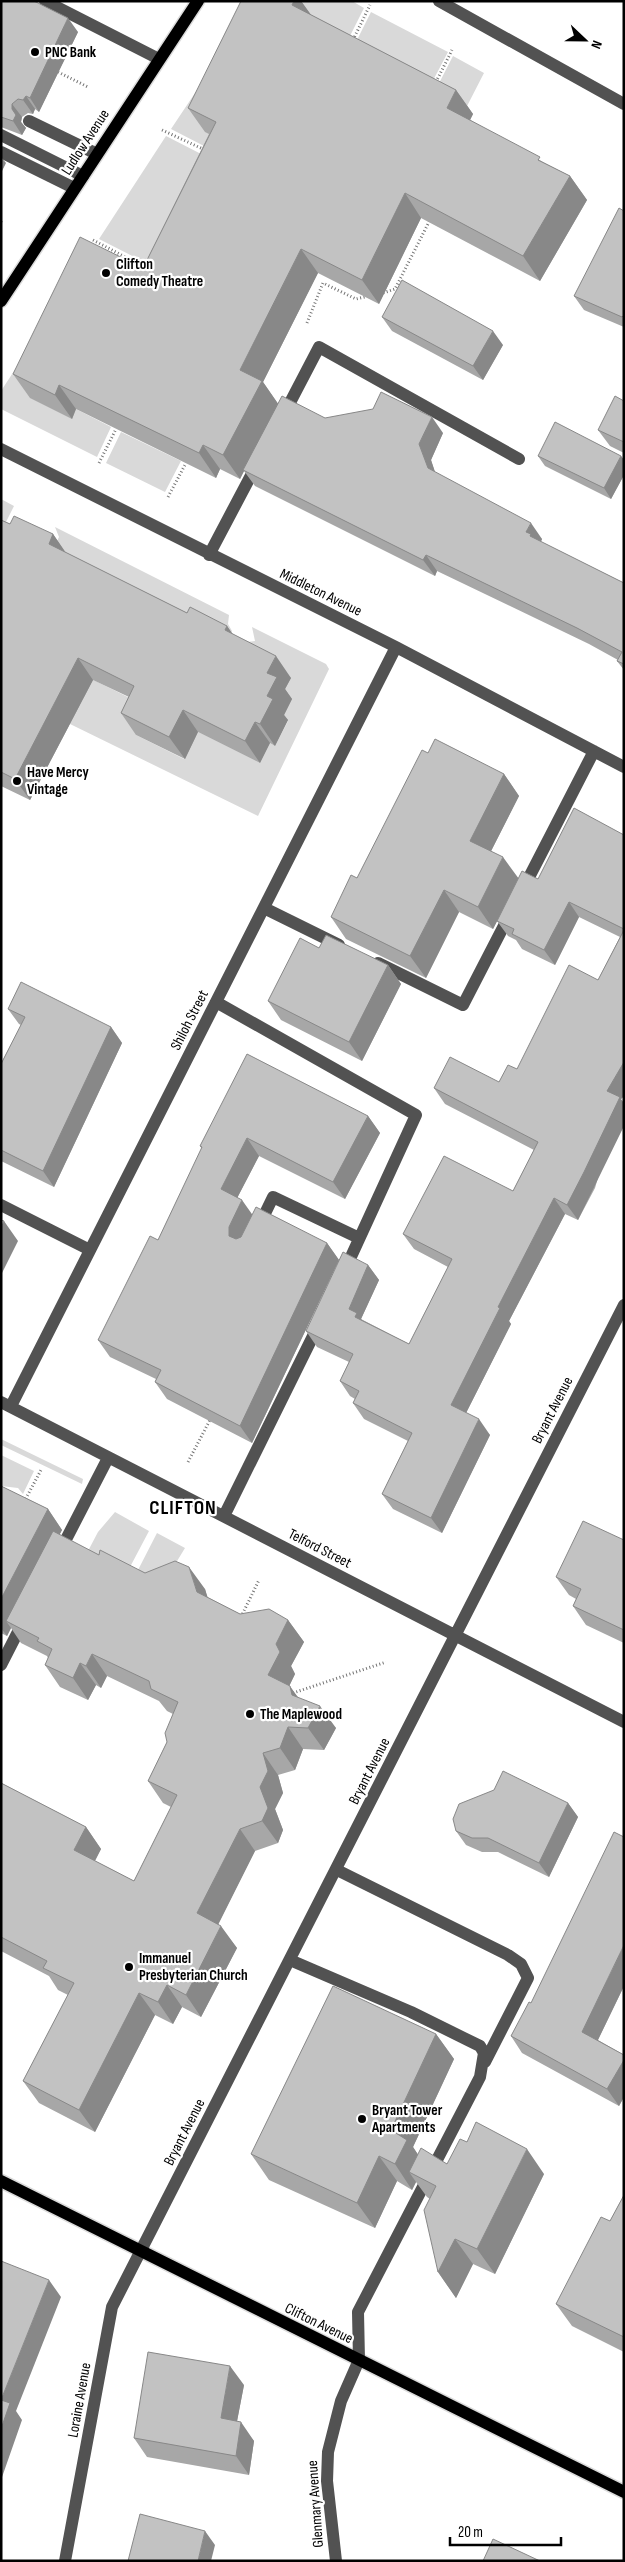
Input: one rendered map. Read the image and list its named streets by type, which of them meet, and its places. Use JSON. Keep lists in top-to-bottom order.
{
  "streets": {
    "main road": ["Ludlow Avenue", "Clifton Avenue"],
    "street": [
      "Middleton Avenue",
      "Shiloh Street",
      "Bryant Avenue",
      "Telford Street",
      "Loraine Avenue",
      "Glenmary Avenue"
    ]
  },
  "crossings": [
    ["Middleton Avenue", "Shiloh Street"],
    ["Shiloh Street", "Telford Street"],
    ["Bryant Avenue", "Telford Street"],
    ["Bryant Avenue", "Clifton Avenue"],
    ["Bryant Avenue", "Loraine Avenue"],
    ["Clifton Avenue", "Loraine Avenue"],
    ["Clifton Avenue", "Glenmary Avenue"]
  ],
  "districts": ["CLIFTON"],
  "places": [
    "PNC Bank",
    "Clifton Comedy Theatre",
    "Have Mercy Vintage",
    "The Maplewood",
    "Immanuel Presbyterian Church",
    "Bryant Tower Apartments"
  ],
  "scale_bar": "20 m",
  "north": "right"
}
